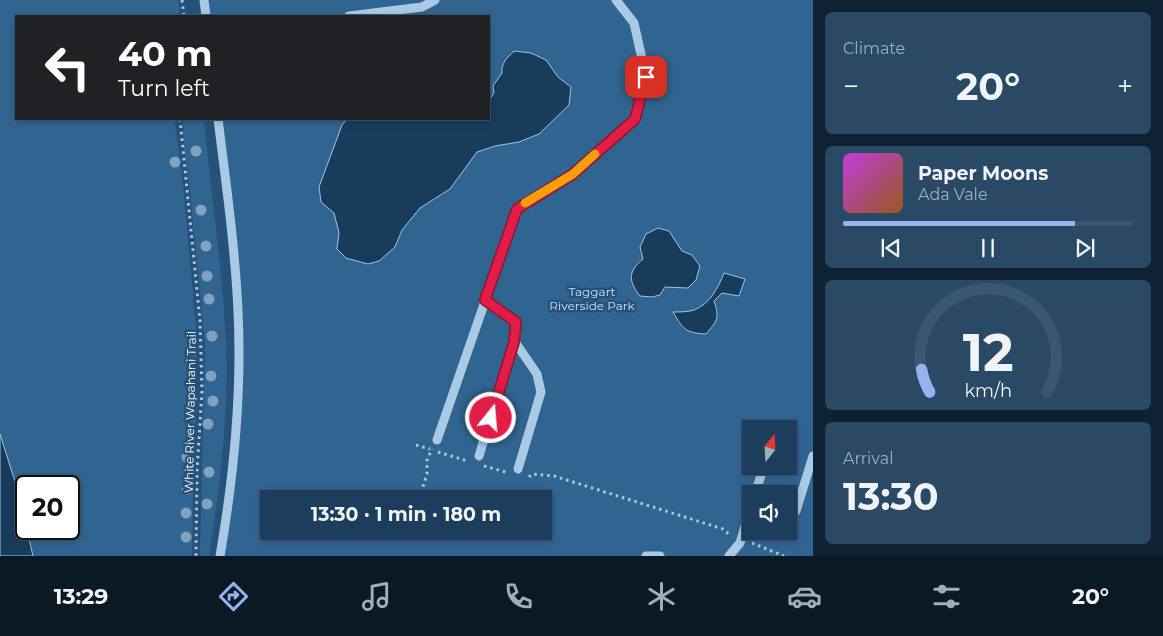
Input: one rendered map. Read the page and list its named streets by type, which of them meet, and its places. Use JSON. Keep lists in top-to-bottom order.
{
  "streets": {
    "path": ["White River Wapahani Trail"]
  },
  "parks": ["Taggart Riverside Park"],
  "north": "top",
  "page": {
    "tile": [
      "Climate",
      ["Arrival", "13:30"]
    ],
    "turn": ["40 m", "Turn left"],
    "heat": ["−", "20°", "+"],
    "song": ["Paper Moons", "Ada Vale"],
    "limit": "20",
    "trip": "13:30 · 1 min · 180 m",
    "tabs": ["13:29", "20°"],
    "gauge": ["12", "km/h"]
  }
}
